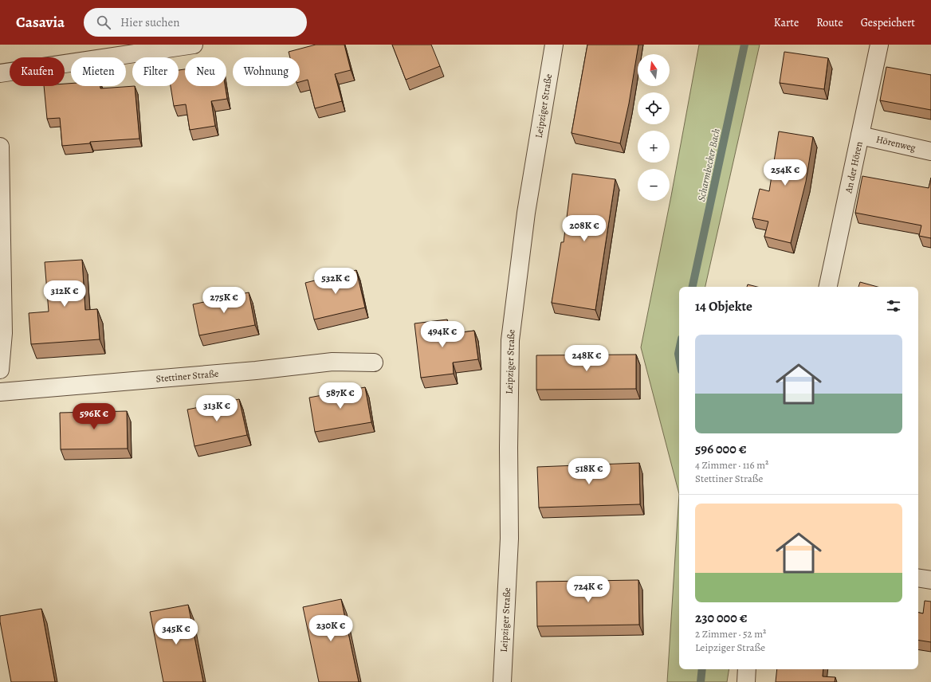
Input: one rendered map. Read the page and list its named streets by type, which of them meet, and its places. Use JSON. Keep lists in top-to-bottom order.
{
  "streets": {
    "street": [
      "Leipziger Straße",
      "Hörenweg",
      "An der Hören",
      "Stettiner Straße"
    ]
  },
  "crossings": [
    ["Hörenweg", "An der Hören"]
  ],
  "water": ["Scharmbecker Bach"],
  "north": "top",
  "page": {
    "header": "Casavia",
    "search": "Hier suchen",
    "nav": ["Karte", "Route", "Gespeichert"],
    "map_buttons": ["+", "−"],
    "chip": [
      "Kaufen",
      "Mieten",
      "Filter",
      "Neu",
      "Wohnung"
    ],
    "price": [
      "254K €",
      "208K €",
      "532K €",
      "312K €",
      "275K €",
      "494K €",
      "248K €",
      "587K €",
      "313K €",
      "596K €",
      "518K €",
      "724K €",
      "230K €",
      "345K €"
    ],
    "heading": "14 Objekte",
    "list": [
      {
        "name": "596 000 €",
        "note": "4 Zimmer · 116 m² · Stettiner Straße"
      },
      {
        "name": "230 000 €",
        "note": "2 Zimmer · 52 m² · Leipziger Straße"
      }
    ]
  }
}
